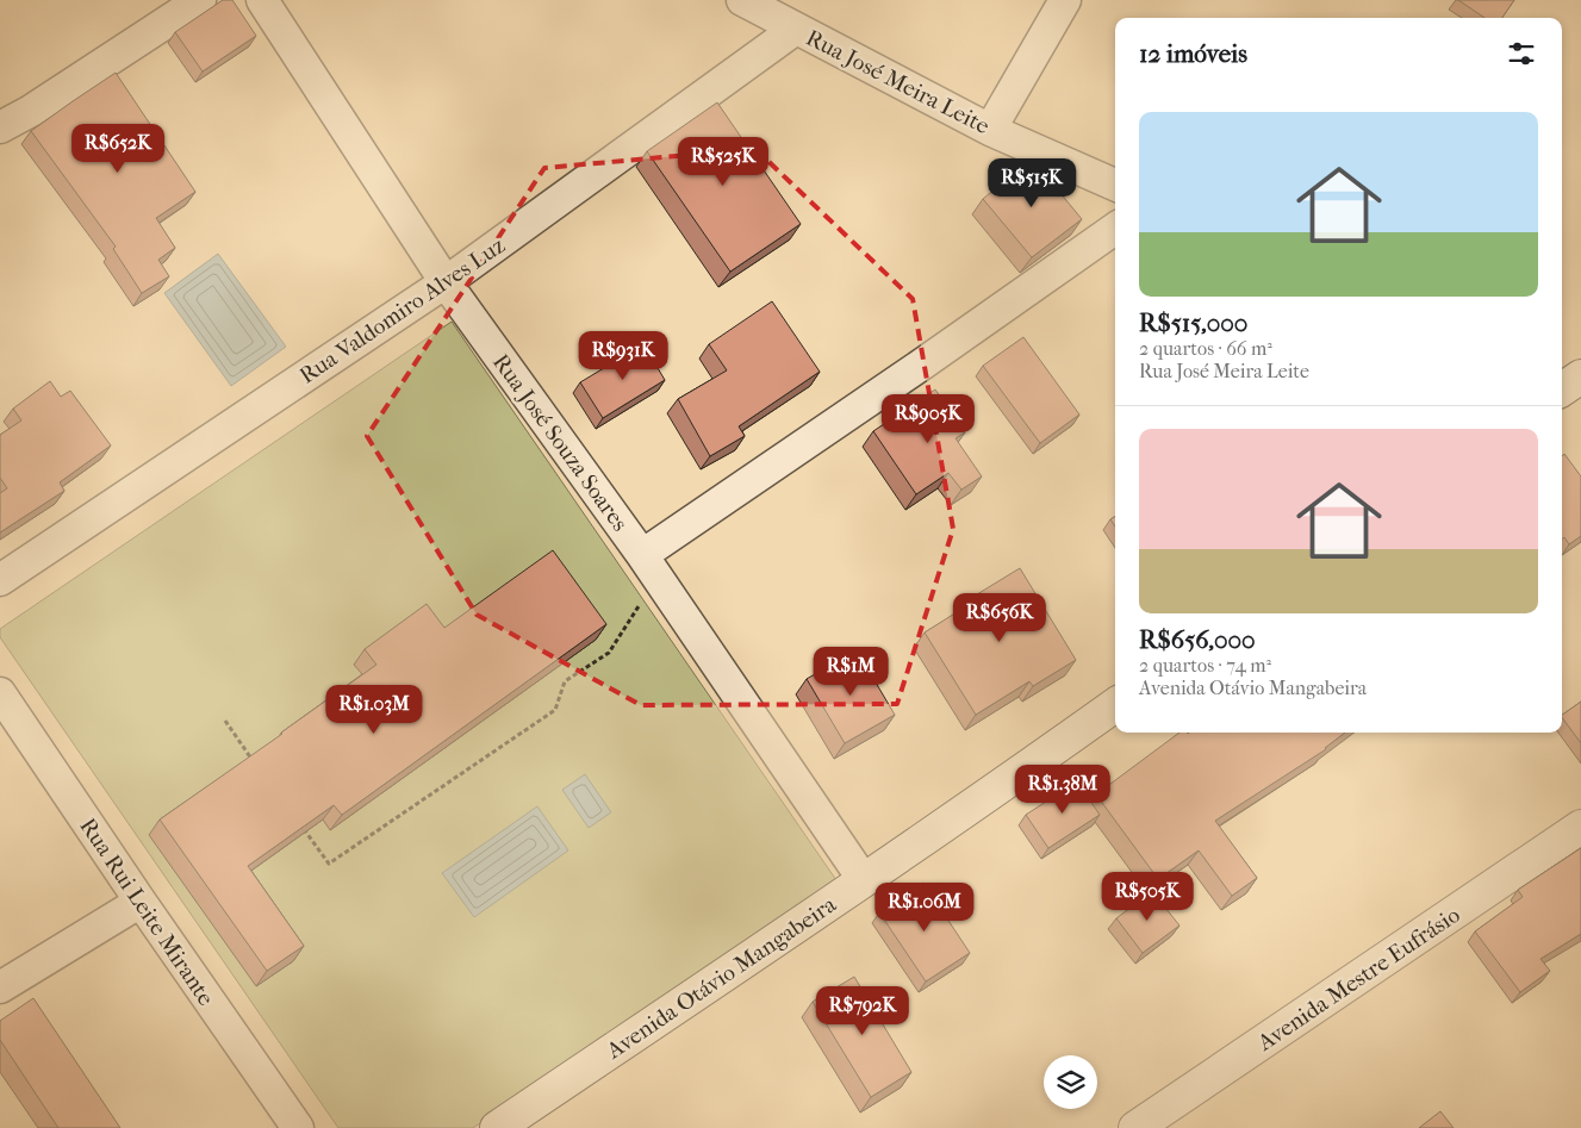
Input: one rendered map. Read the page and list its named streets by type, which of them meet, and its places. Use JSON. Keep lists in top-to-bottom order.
{
  "streets": {
    "main road": ["Avenida Otávio Mangabeira", "Avenida Mestre Eufrásio"],
    "street": [
      "Rua José Meira Leite",
      "Rua Valdomiro Alves Luz",
      "Rua José Souza Soares",
      "Rua Rui Leite Mirante"
    ]
  },
  "crossings": [
    ["Rua José Meira Leite", "Rua Valdomiro Alves Luz"],
    ["Rua Valdomiro Alves Luz", "Rua José Souza Soares"],
    ["Rua José Souza Soares", "Avenida Otávio Mangabeira"]
  ],
  "page": {
    "heading": "12 imóveis",
    "list": [
      {
        "name": "R$515,000",
        "note": "2 quartos · 66 m² · Rua José Meira Leite"
      },
      {
        "name": "R$656,000",
        "note": "2 quartos · 74 m² · Avenida Otávio Mangabeira"
      }
    ],
    "price": [
      "R$652K",
      "R$525K",
      "R$515K",
      "R$931K",
      "R$905K",
      "R$656K",
      "R$1M",
      "R$1.03M",
      "R$1.38M",
      "R$505K",
      "R$1.06M",
      "R$792K"
    ]
  }
}
